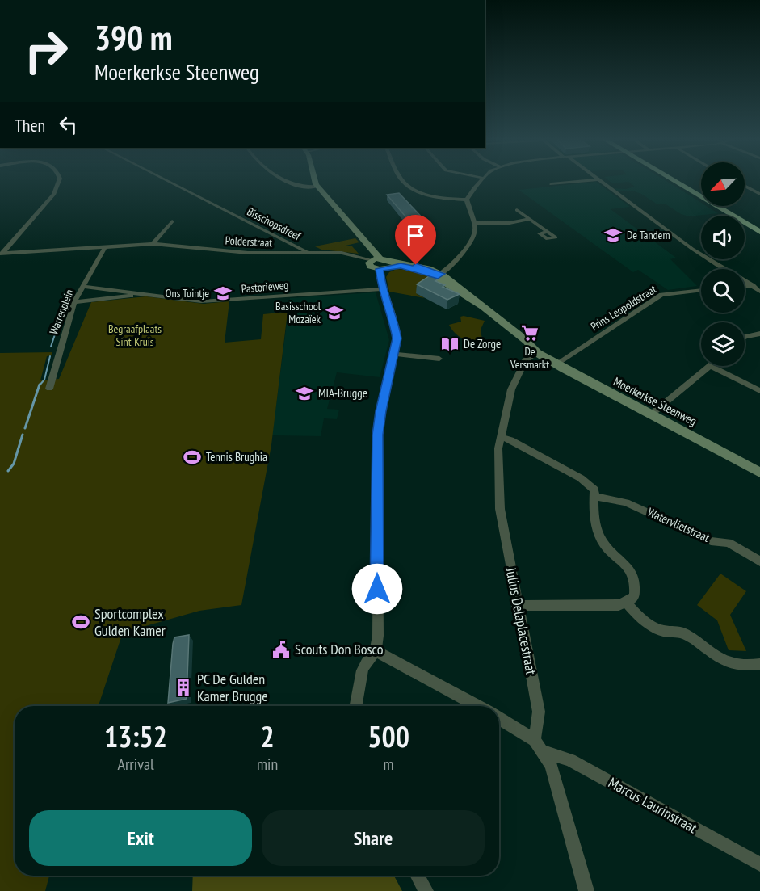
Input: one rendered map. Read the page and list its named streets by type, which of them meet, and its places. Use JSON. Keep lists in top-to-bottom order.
{
  "streets": {
    "street": [
      "Bisschopsdreef",
      "Polderstraat",
      "Pastorieweg",
      "Prins Leopoldstraat",
      "Warrenplein",
      "Moerkerkse Steenweg",
      "Watervlietstraat",
      "Julius Delaplacestraat",
      "Marcus Laurinstraat"
    ]
  },
  "crossings": [
    ["Bisschopsdreef", "Polderstraat"],
    ["Polderstraat", "Warrenplein"],
    ["Prins Leopoldstraat", "Moerkerkse Steenweg"],
    ["Moerkerkse Steenweg", "Julius Delaplacestraat"],
    ["Julius Delaplacestraat", "Marcus Laurinstraat"]
  ],
  "parks": ["Begraafplaats Sint-Kruis"],
  "places": {
    "school or university": [
      "De Tandem",
      "Ons Tuintje",
      "Basisschool Mozaïek",
      "MIA-Brugge"
    ],
    "supermarket": ["De Versmarkt"],
    "library": ["De Zorge"],
    "sports": ["Tennis Brughia", "Sportcomplex Gulden Kamer"],
    "public building": ["Scouts Don Bosco"],
    "building": ["PC De Gulden Kamer Brugge"]
  },
  "north": "bottom left",
  "page": {
    "turn": ["390 m", "Moerkerkse Steenweg"],
    "then": "Then",
    "eta": [
      "13:52",
      "Arrival",
      "2",
      "min",
      "500",
      "m"
    ],
    "buttons": ["Exit", "Share"]
  }
}
